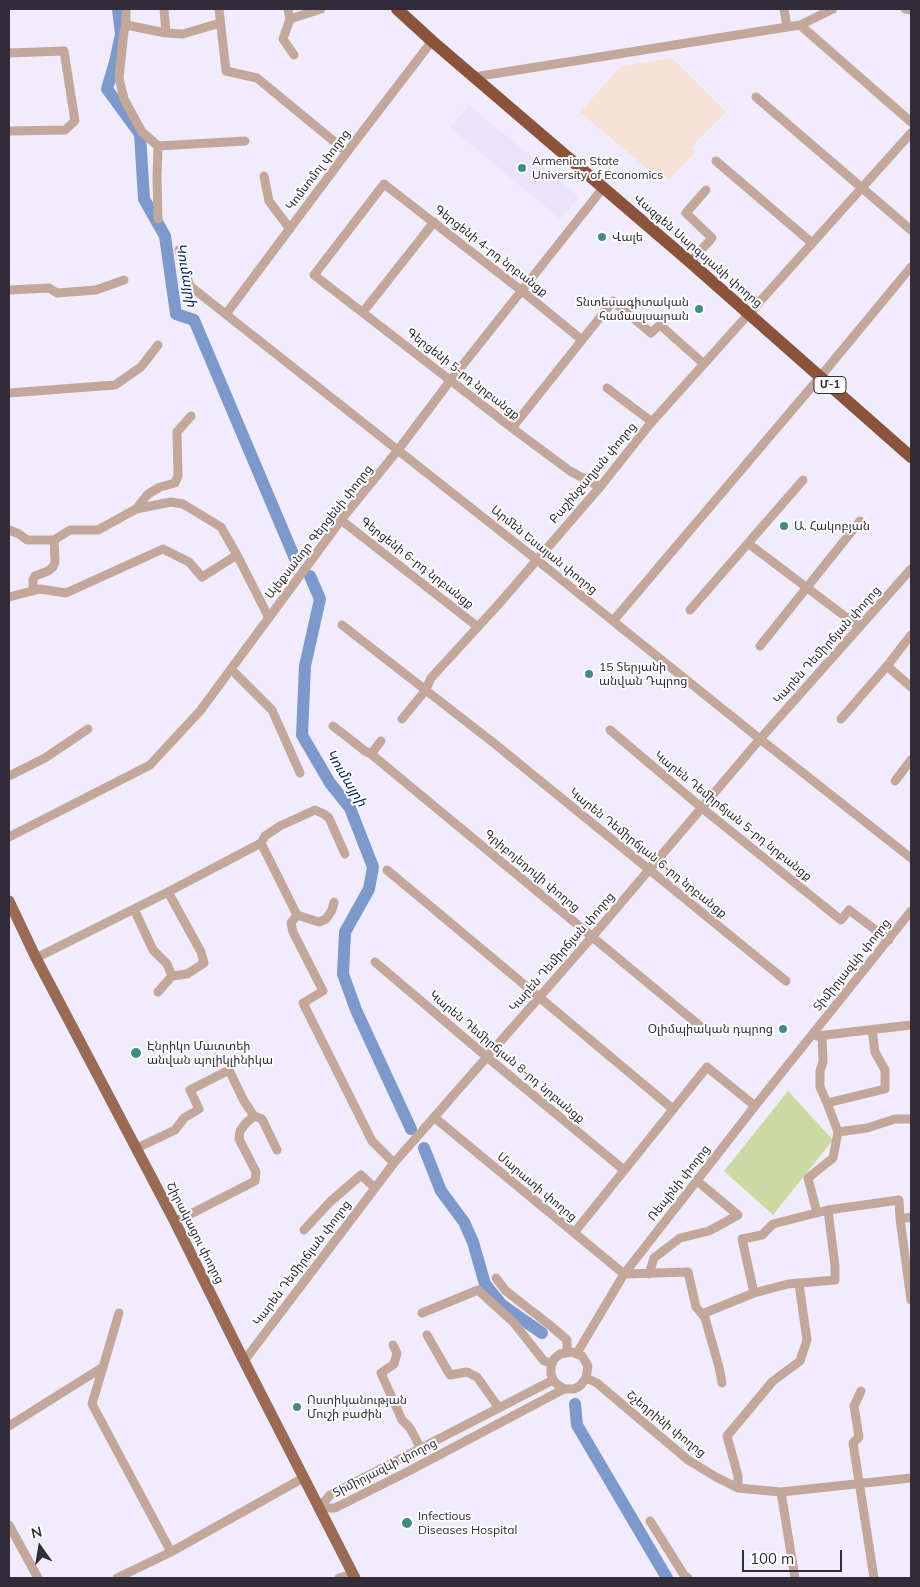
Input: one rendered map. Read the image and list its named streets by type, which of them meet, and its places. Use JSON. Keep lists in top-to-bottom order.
{
  "streets": {
    "highway": ["Վազգեն Սարգսյանի փողոց", "Մ-1"],
    "main road": ["Շիրակացու փողոց"],
    "street": [
      "Կոմսոմոլ փողոց",
      "Գերցենի 4-րդ նրբանցք",
      "Գերցենի 5-րդ նրբանցք",
      "Բաշինջաղյան փողոց",
      "Ալեքսանդր Գերցենի փողոց",
      "Արմեն Եսայան փողոց",
      "Գերցենի 6-րդ նրբանցք",
      "Կարեն Դեմիրճյան փողոց",
      "Կարեն Դեմիրճյան 5-րդ նրբանցք",
      "Կարեն Դեմիրճյան 6-րդ նրբանցք",
      "Գրիբոյեդովի փողոց",
      "Տիմիրյազևի փողոց",
      "Կարեն Դեմիրճյան 8-րդ նրբանցք",
      "Ռեպինի փողոց",
      "Մարատի փողոց",
      "Շչեդրինի փողոց"
    ]
  },
  "crossings": [
    ["Կոմսոմոլ փողոց", "Վազգեն Սարգսյանի փողոց"],
    ["Կոմսոմոլ փողոց", "Արմեն Եսայան փողոց"],
    ["Գերցենի 4-րդ նրբանցք", "Գերցենի 5-րդ նրբանցք"],
    ["Գերցենի 4-րդ նրբանցք", "Ալեքսանդր Գերցենի փողոց"],
    ["Վազգեն Սարգսյանի փողոց", "Բաշինջաղյան փողոց"],
    ["Վազգեն Սարգսյանի փողոց", "Ալեքսանդր Գերցենի փողոց"],
    ["Գերցենի 5-րդ նրբանցք", "Բաշինջաղյան փողոց"],
    ["Գերցենի 5-րդ նրբանցք", "Ալեքսանդր Գերցենի փողոց"],
    ["Բաշինջաղյան փողոց", "Արմեն Եսայան փողոց"],
    ["Բաշինջաղյան փողոց", "Գերցենի 6-րդ նրբանցք"],
    ["Բաշինջաղյան փողոց", "Կարեն Դեմիրճյան 6-րդ նրբանցք"],
    ["Ալեքսանդր Գերցենի փողոց", "Արմեն Եսայան փողոց"],
    ["Ալեքսանդր Գերցենի փողոց", "Գերցենի 6-րդ նրբանցք"],
    ["Արմեն Եսայան փողոց", "Կարեն Դեմիրճյան փողոց"],
    ["Կարեն Դեմիրճյան փողոց", "Կարեն Դեմիրճյան 5-րդ նրբանցք"],
    ["Կարեն Դեմիրճյան փողոց", "Կարեն Դեմիրճյան 6-րդ նրբանցք"],
    ["Կարեն Դեմիրճյան փողոց", "Գրիբոյեդովի փողոց"],
    ["Կարեն Դեմիրճյան փողոց", "Կարեն Դեմիրճյան 8-րդ նրբանցք"],
    ["Կարեն Դեմիրճյան փողոց", "Մարատի փողոց"],
    ["Կարեն Դեմիրճյան փողոց", "Շիրակացու փողոց"],
    ["Կարեն Դեմիրճյան 5-րդ նրբանցք", "Տիմիրյազևի փողոց"],
    ["Տիմիրյազևի փողոց", "Ռեպինի փողոց"],
    ["Տիմիրյազևի փողոց", "Շիրակացու փողոց"],
    ["Տիմիրյազևի փողոց", "Շչեդրինի փողոց"],
    ["Ռեպինի փողոց", "Մարատի փողոց"],
    ["Ռեպինի փողոց", "Շչեդրինի փողոց"]
  ],
  "water": ["Կումայրի"],
  "places": [
    "Armenian State University of Economics",
    "Վալե",
    "Տնտեսագիտական համասլսարան",
    "Ա. Հակոբյան",
    "15 Տերյանի անվան Դպրոց",
    "Օլիմպիական դպրոց",
    "Էնրիկո Մատտեի անվան պոլիկլինիկա",
    "Ոստիկանության Մուշի բաժին",
    "Infectious Diseases Hospital"
  ],
  "scale_bar": "100 m",
  "north": "top"
}
